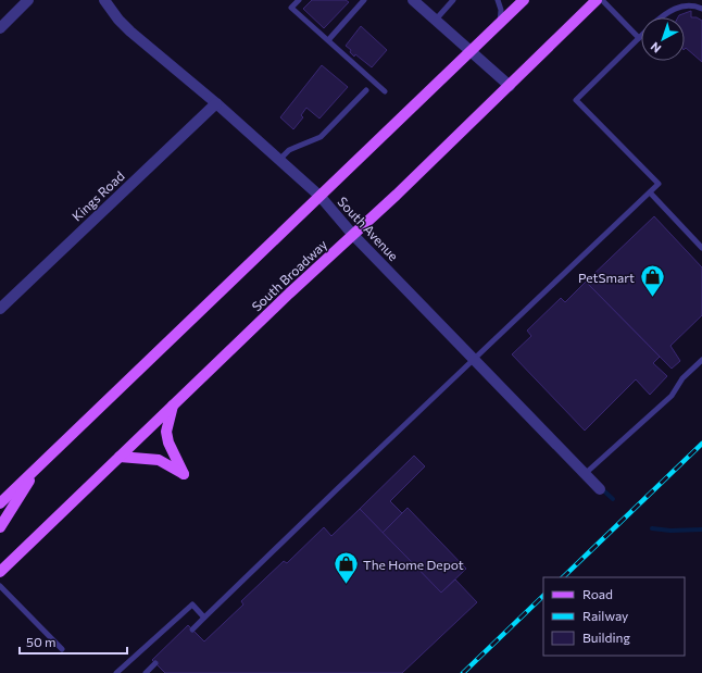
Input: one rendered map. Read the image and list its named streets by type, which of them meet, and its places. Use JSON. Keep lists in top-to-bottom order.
{
  "streets": {
    "main road": ["South Broadway"],
    "street": ["Kings Road", "South Avenue"]
  },
  "crossings": [
    ["Kings Road", "South Avenue"],
    ["South Avenue", "South Broadway"]
  ],
  "places": {
    "shop": ["PetSmart", "The Home Depot"]
  },
  "legend": ["Road", "Railway", "Building"],
  "scale_bar": "50 m",
  "north": "bottom left"
}
